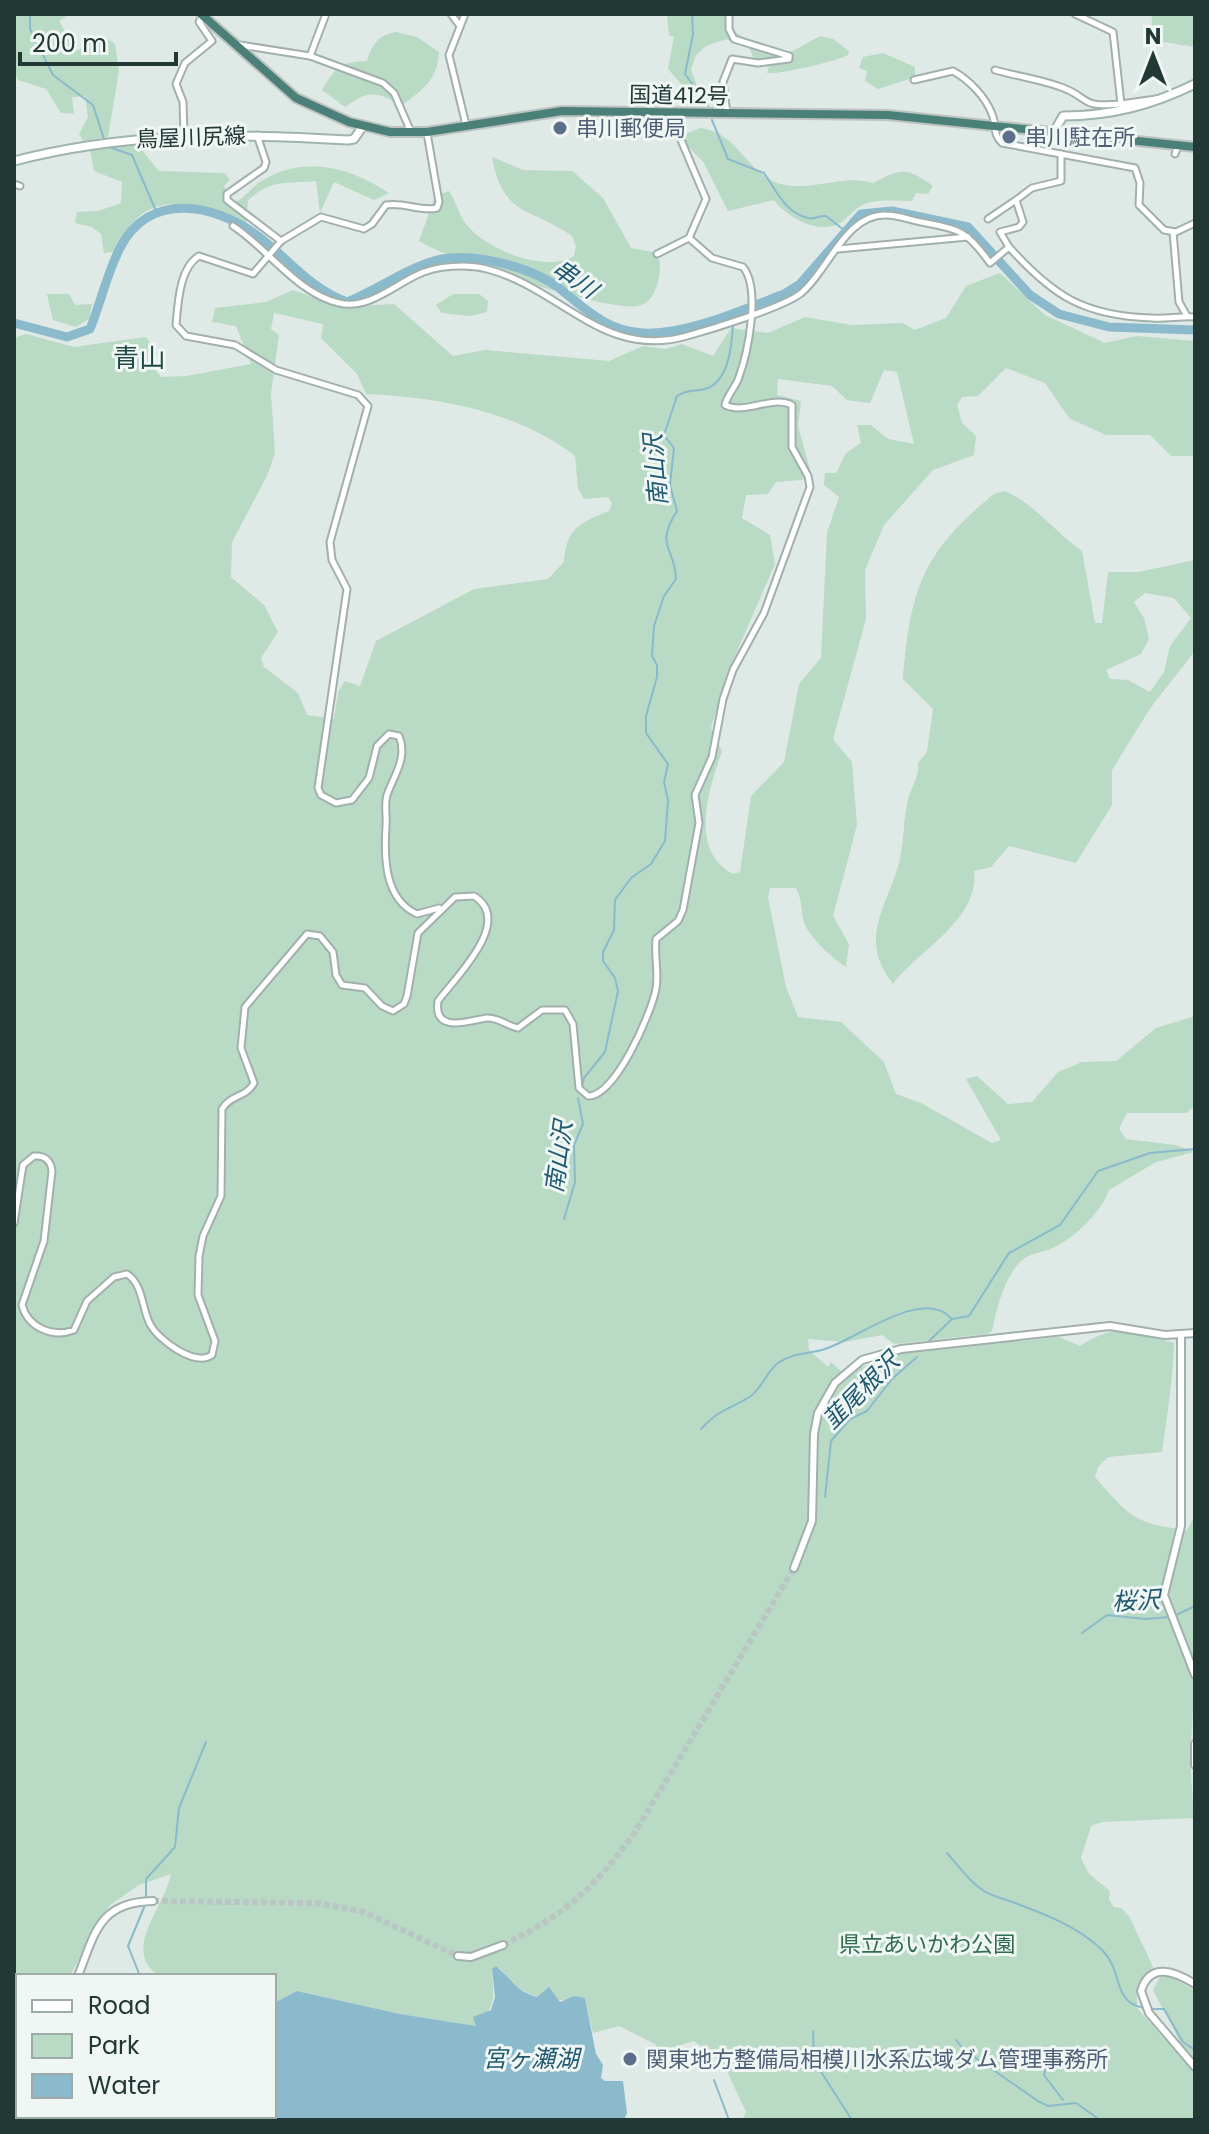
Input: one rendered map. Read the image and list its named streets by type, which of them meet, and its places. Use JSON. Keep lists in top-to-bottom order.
{
  "streets": {
    "highway": ["国道412号"],
    "main road": ["鳥屋川尻線"]
  },
  "crossings": [
    ["国道412号", "鳥屋川尻線"]
  ],
  "districts": ["青山"],
  "water": [
    "串川",
    "南山沢",
    "韮尾根沢",
    "桜沢",
    "宮ヶ瀬湖"
  ],
  "parks": ["県立あいかわ公園"],
  "places": ["串川郵便局", "串川駐在所", "関東地方整備局相模川水系広域ダム管理事務所"],
  "legend": ["Road", "Park", "Water"],
  "scale_bar": "200 m",
  "north": "top"
}
